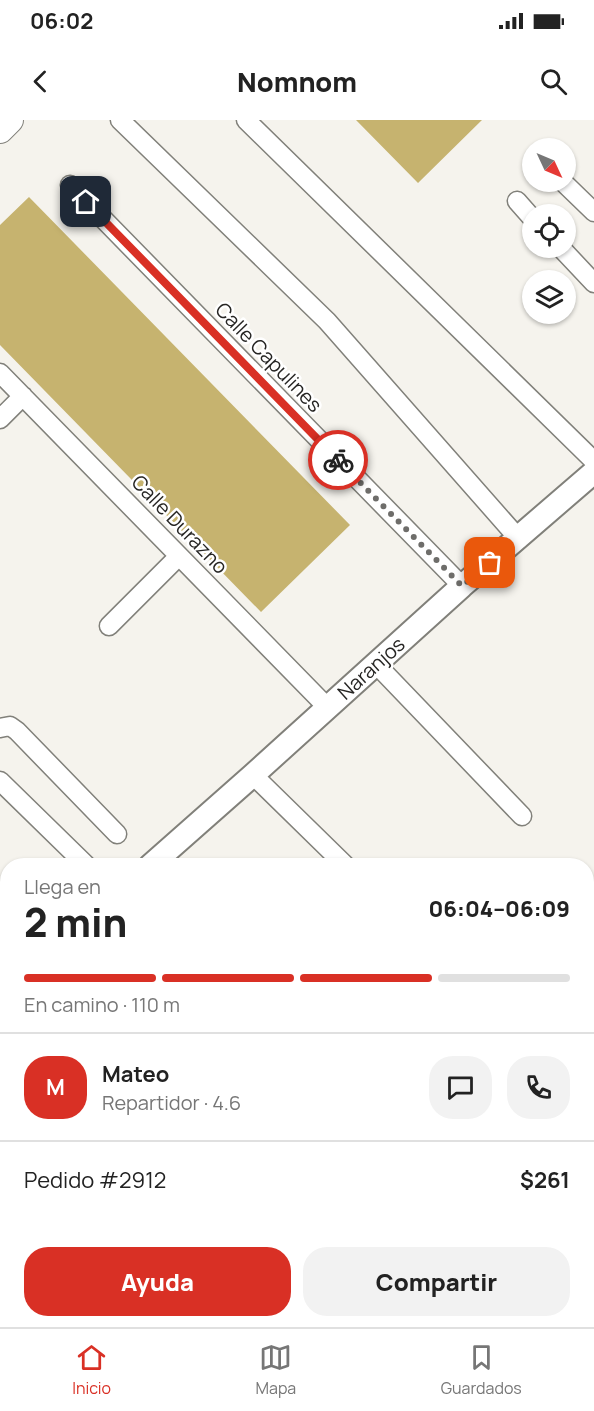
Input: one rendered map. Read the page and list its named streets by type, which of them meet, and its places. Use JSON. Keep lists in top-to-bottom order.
{
  "streets": {
    "street": ["Calle Capulines", "Calle Durazno", "Naranjos"]
  },
  "crossings": [
    ["Calle Capulines", "Naranjos"],
    ["Calle Durazno", "Naranjos"]
  ],
  "north": "bottom right",
  "page": {
    "status": "06:02",
    "header": "Nomnom",
    "heading": ["2 min", "Llega en", "06:04–06:09"],
    "panel": [
      "Mateo",
      "Repartidor · 4.6",
      "Pedido #2912",
      "$261"
    ],
    "bar": "En camino · 110 m",
    "round": "M",
    "buttons": ["Ayuda", "Compartir"],
    "tabs": ["Inicio", "Mapa", "Guardados"]
  }
}
